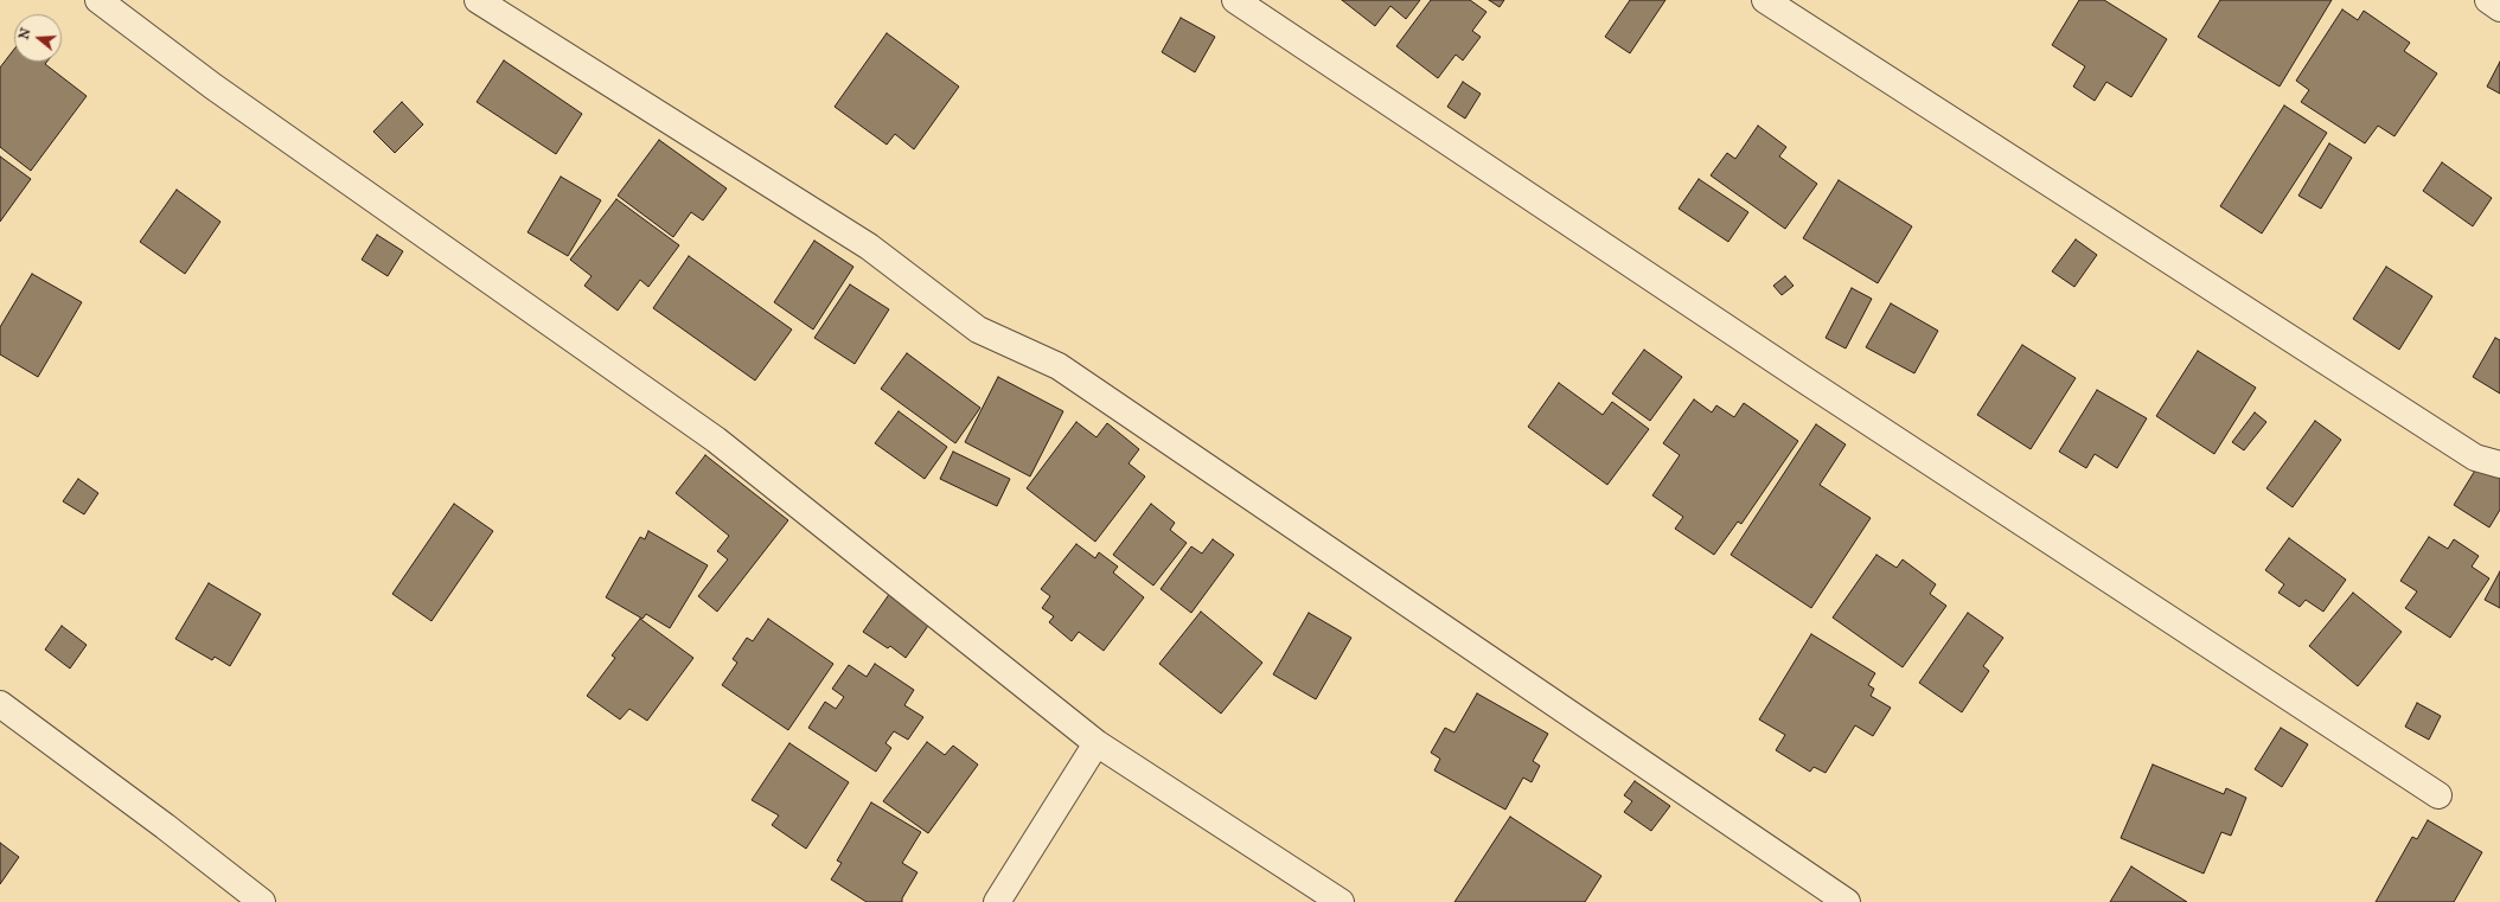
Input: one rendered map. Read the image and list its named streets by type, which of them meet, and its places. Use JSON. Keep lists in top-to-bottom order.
{
  "north": "left"
}
